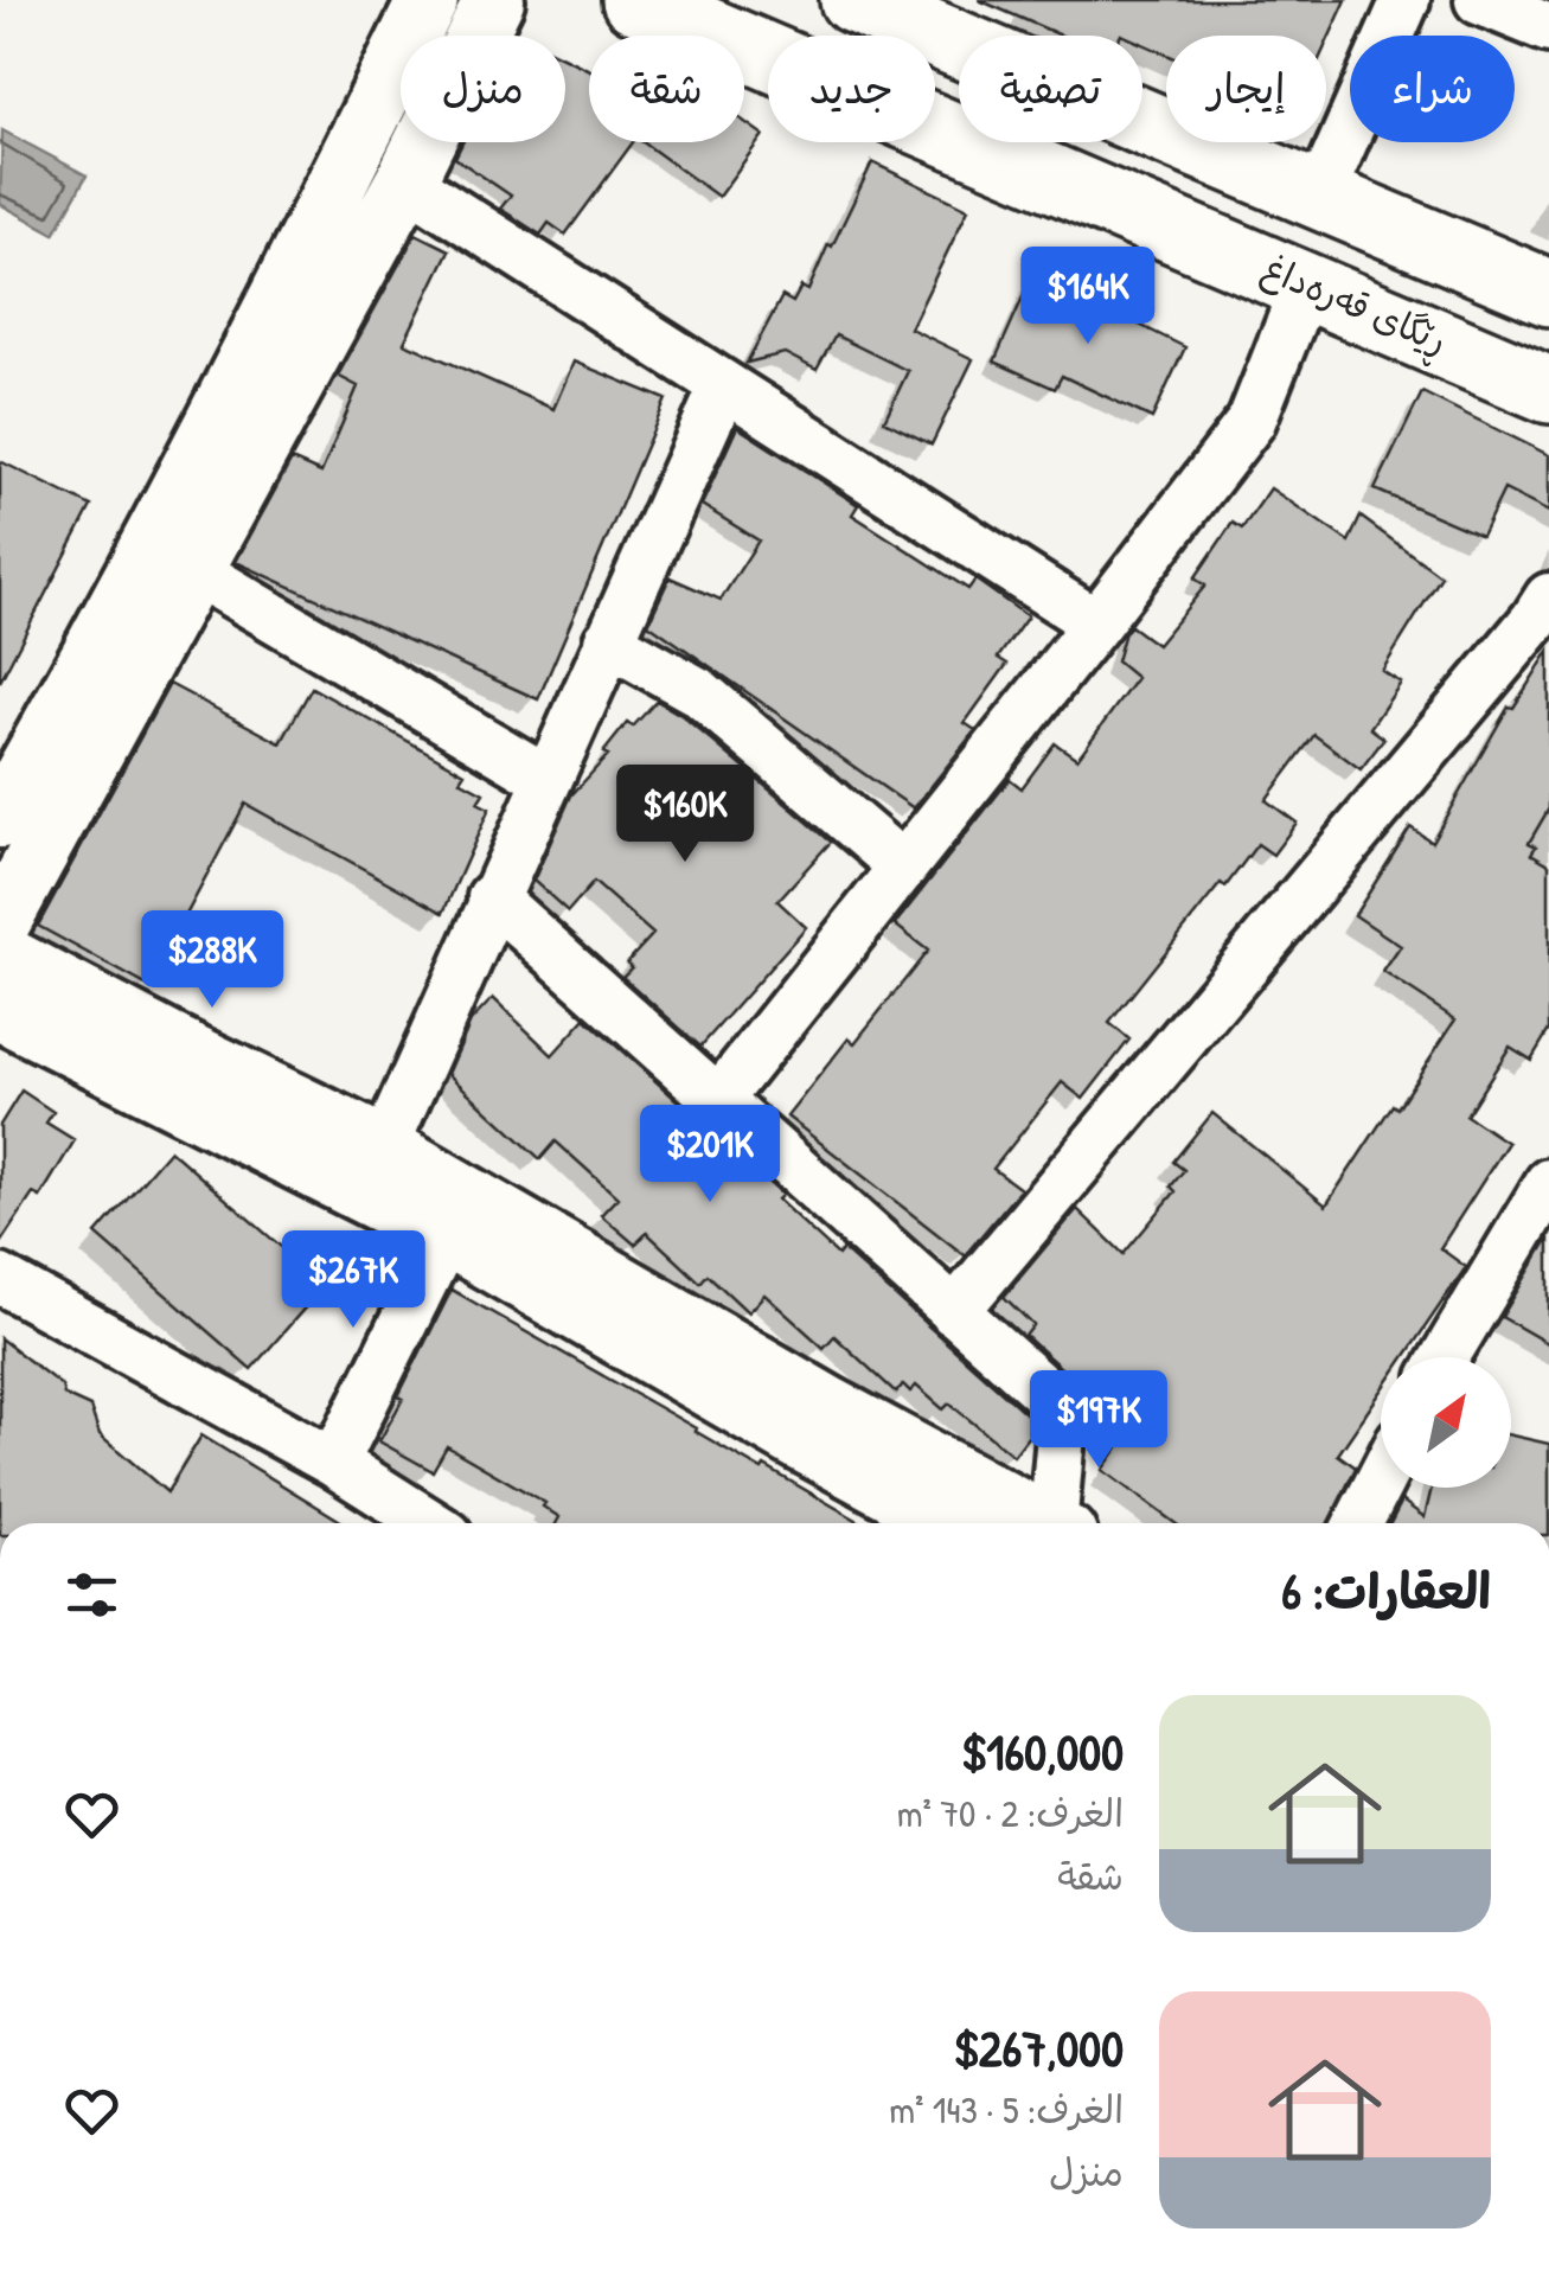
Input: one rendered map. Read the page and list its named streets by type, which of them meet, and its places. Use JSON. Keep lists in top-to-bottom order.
{
  "streets": {
    "main road": ["ڕێگای قەرەداغ"]
  },
  "north": "top right",
  "page": {
    "chip": [
      "شراء",
      "إيجار",
      "تصفية",
      "جديد",
      "شقة",
      "منزل"
    ],
    "price": [
      "$164K",
      "$160K",
      "$288K",
      "$201K",
      "$267K",
      "$197K"
    ],
    "heading": "العقارات: 6",
    "list": [
      {
        "name": "$160,000",
        "note": "الغرف: 2 · 70 m² · شقة"
      },
      {
        "name": "$267,000",
        "note": "الغرف: 5 · 143 m² · منزل"
      }
    ]
  }
}
